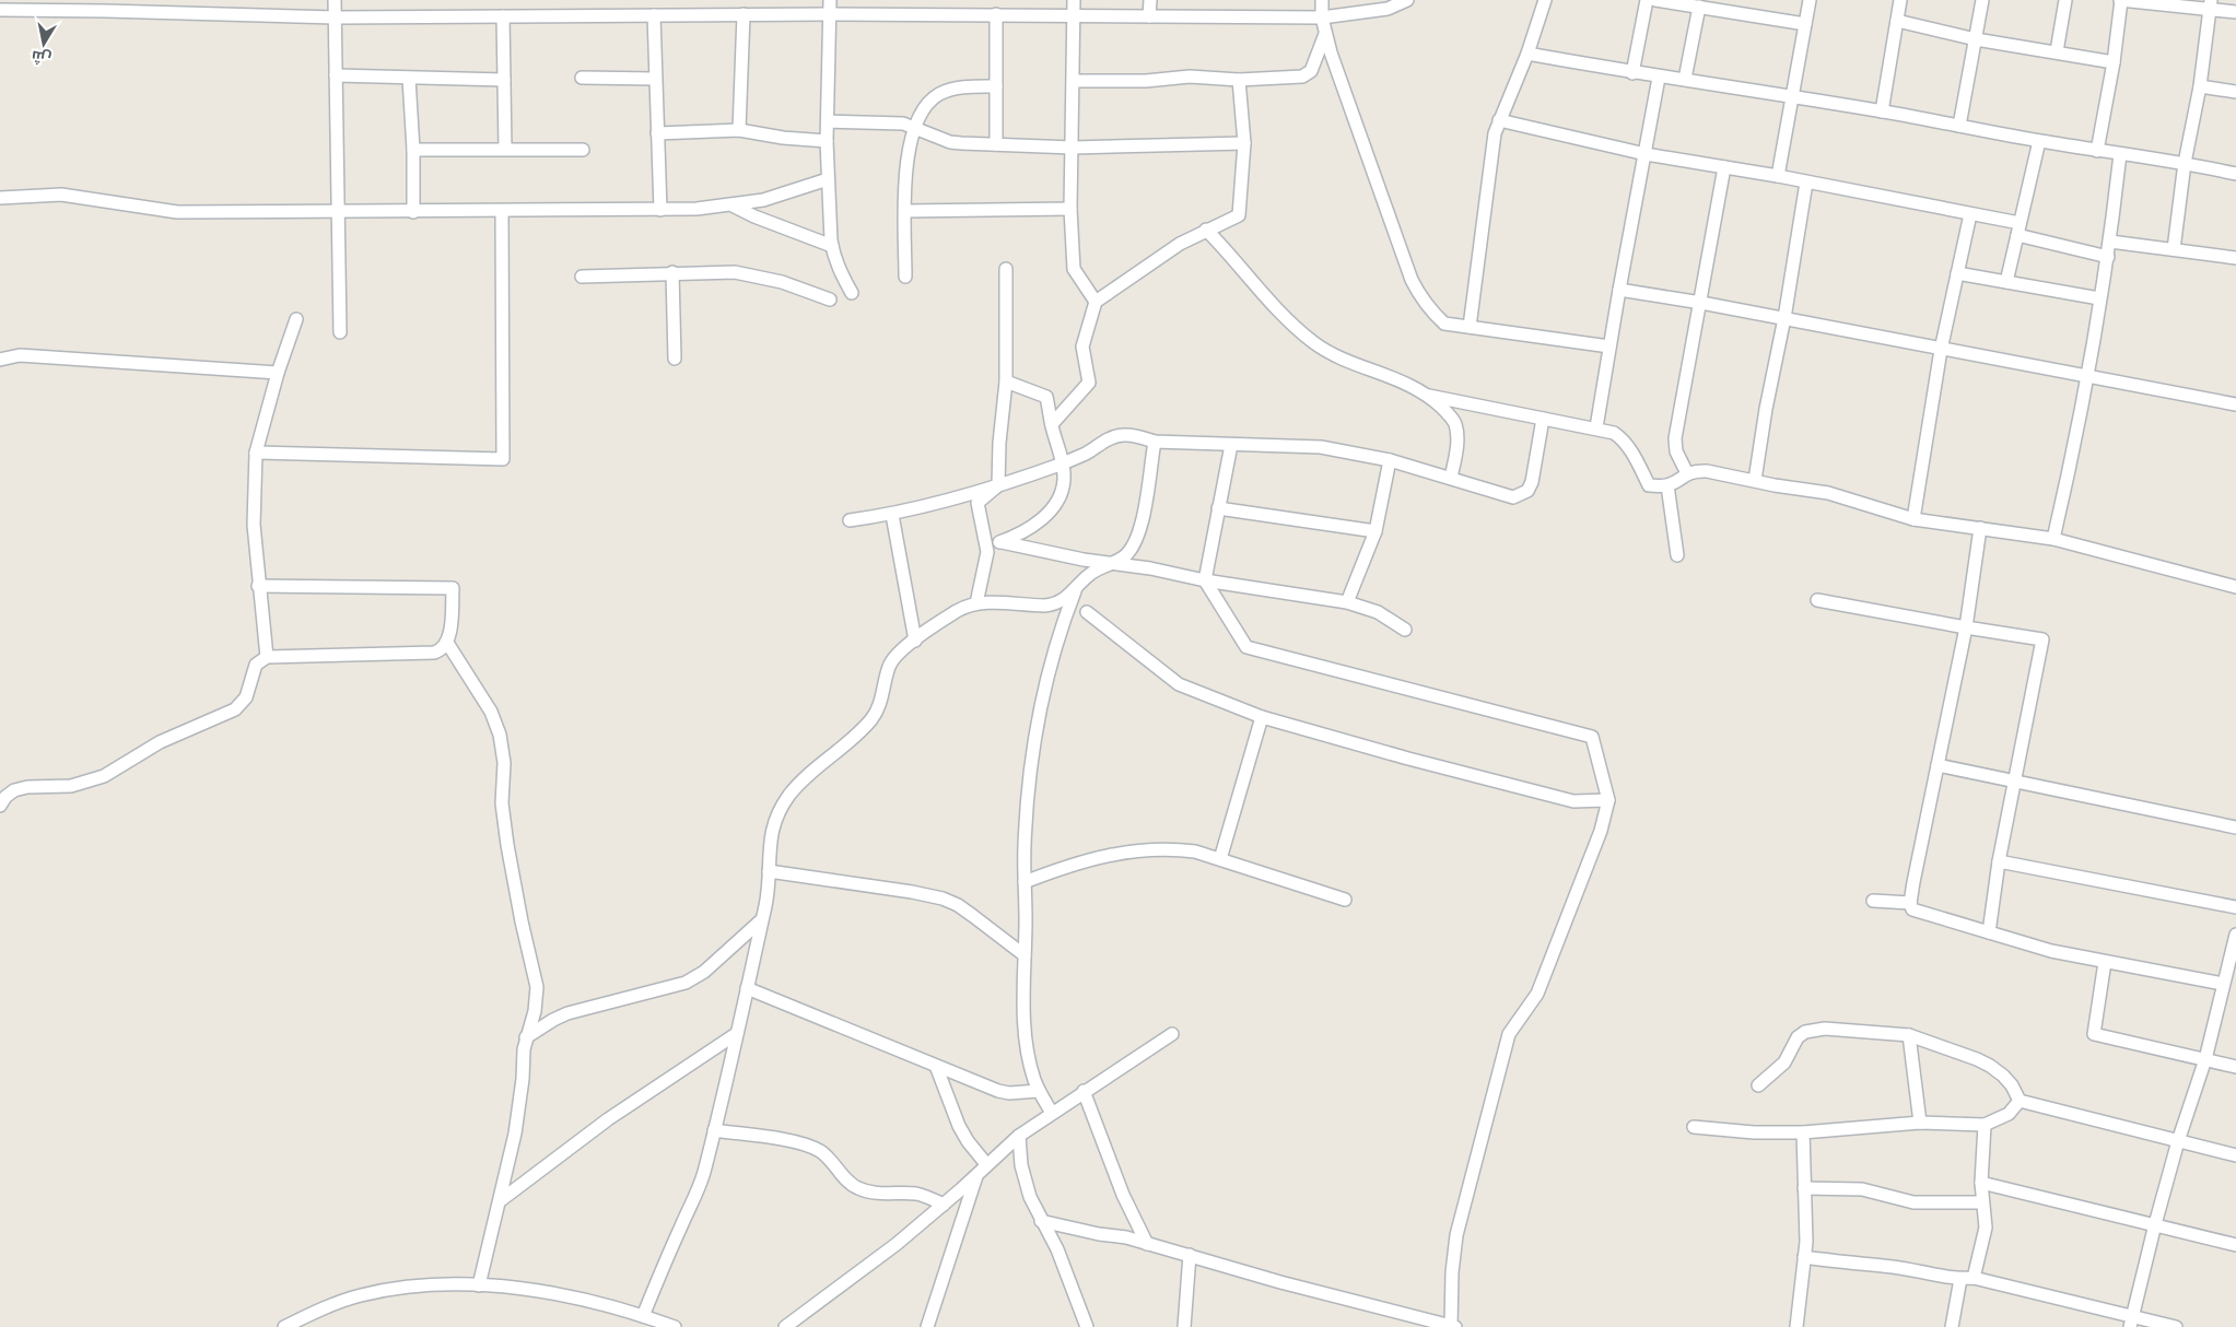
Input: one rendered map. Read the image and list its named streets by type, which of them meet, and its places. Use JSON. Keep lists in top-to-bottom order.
{
  "north": "bottom"
}
